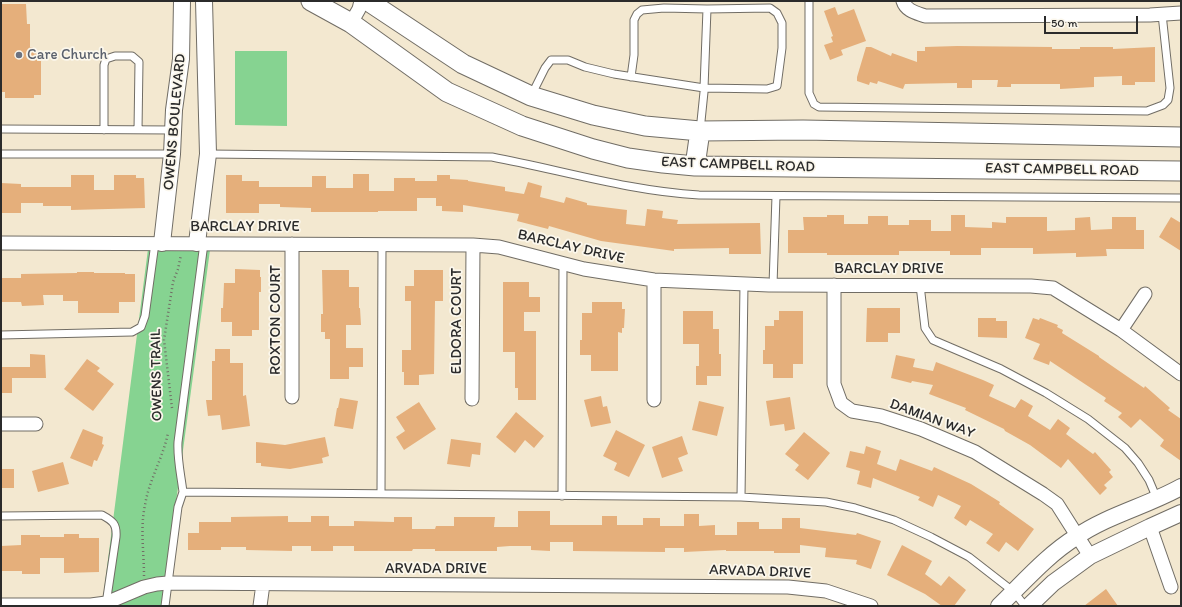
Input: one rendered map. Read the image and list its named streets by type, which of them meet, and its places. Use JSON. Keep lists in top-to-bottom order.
{
  "streets": {
    "main road": ["EAST CAMPBELL ROAD"],
    "street": [
      "OWENS BOULEVARD",
      "BARCLAY DRIVE",
      "ROXTON COURT",
      "ELDORA COURT",
      "DAMIAN WAY",
      "ARVADA DRIVE"
    ],
    "path": ["OWENS TRAIL"]
  },
  "crossings": [
    ["OWENS BOULEVARD", "BARCLAY DRIVE"],
    ["OWENS BOULEVARD", "OWENS TRAIL"],
    ["BARCLAY DRIVE", "ROXTON COURT"],
    ["BARCLAY DRIVE", "ELDORA COURT"],
    ["BARCLAY DRIVE", "OWENS TRAIL"],
    ["BARCLAY DRIVE", "DAMIAN WAY"]
  ],
  "places": ["Care Church"],
  "scale_bar": "50 m"
}
